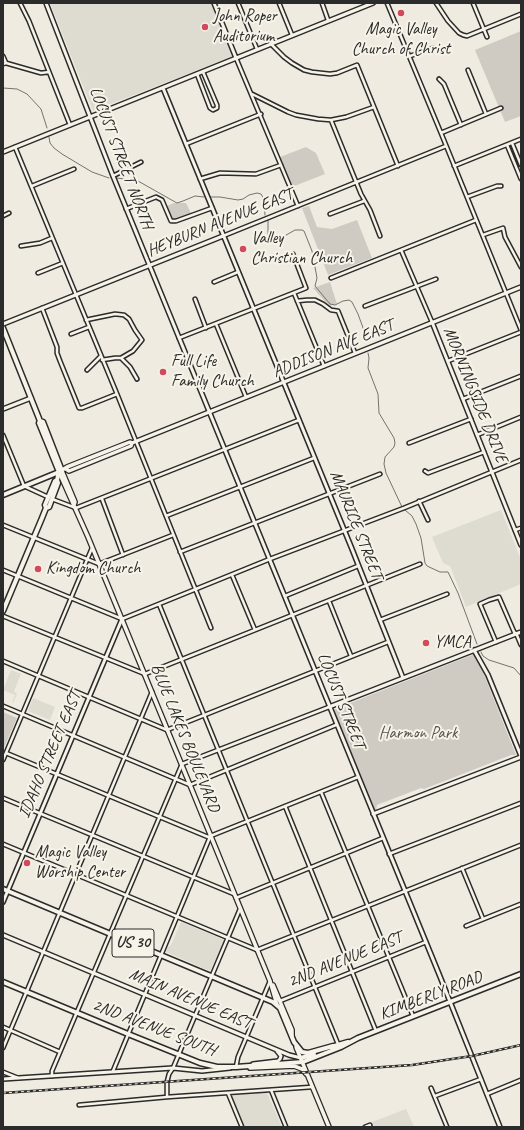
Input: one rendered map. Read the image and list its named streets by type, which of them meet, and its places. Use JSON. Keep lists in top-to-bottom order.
{
  "streets": {
    "main road": [
      "ADDISON AVE EAST",
      "BLUE LAKES BOULEVARD",
      "US 30",
      "KIMBERLY ROAD",
      "2ND AVENUE SOUTH"
    ],
    "street": [
      "LOCUST STREET NORTH",
      "HEYBURN AVENUE EAST",
      "MORNINGSIDE DRIVE",
      "MAURICE STREET",
      "LOCUST STREET",
      "IDAHO STREET EAST",
      "2ND AVENUE EAST",
      "MAIN AVENUE EAST"
    ]
  },
  "crossings": [
    ["LOCUST STREET NORTH", "HEYBURN AVENUE EAST"],
    ["LOCUST STREET NORTH", "ADDISON AVE EAST"],
    ["LOCUST STREET NORTH", "LOCUST STREET"],
    ["HEYBURN AVENUE EAST", "MAURICE STREET"],
    ["ADDISON AVE EAST", "MORNINGSIDE DRIVE"],
    ["ADDISON AVE EAST", "MAURICE STREET"],
    ["ADDISON AVE EAST", "LOCUST STREET"],
    ["ADDISON AVE EAST", "BLUE LAKES BOULEVARD"],
    ["LOCUST STREET", "2ND AVENUE EAST"],
    ["LOCUST STREET", "KIMBERLY ROAD"],
    ["BLUE LAKES BOULEVARD", "IDAHO STREET EAST"],
    ["BLUE LAKES BOULEVARD", "2ND AVENUE EAST"],
    ["IDAHO STREET EAST", "US 30"],
    ["KIMBERLY ROAD", "MAIN AVENUE EAST"],
    ["KIMBERLY ROAD", "2ND AVENUE SOUTH"],
    ["MAIN AVENUE EAST", "2ND AVENUE SOUTH"]
  ],
  "parks": ["Harmon Park"],
  "places": [
    "Magic Valley Church of Christ",
    "John Roper Auditorium",
    "Valley Christian Church",
    "Full Life Family Church",
    "Kingdom Church",
    "YMCA",
    "Magic Valley Worship Center"
  ]
}
